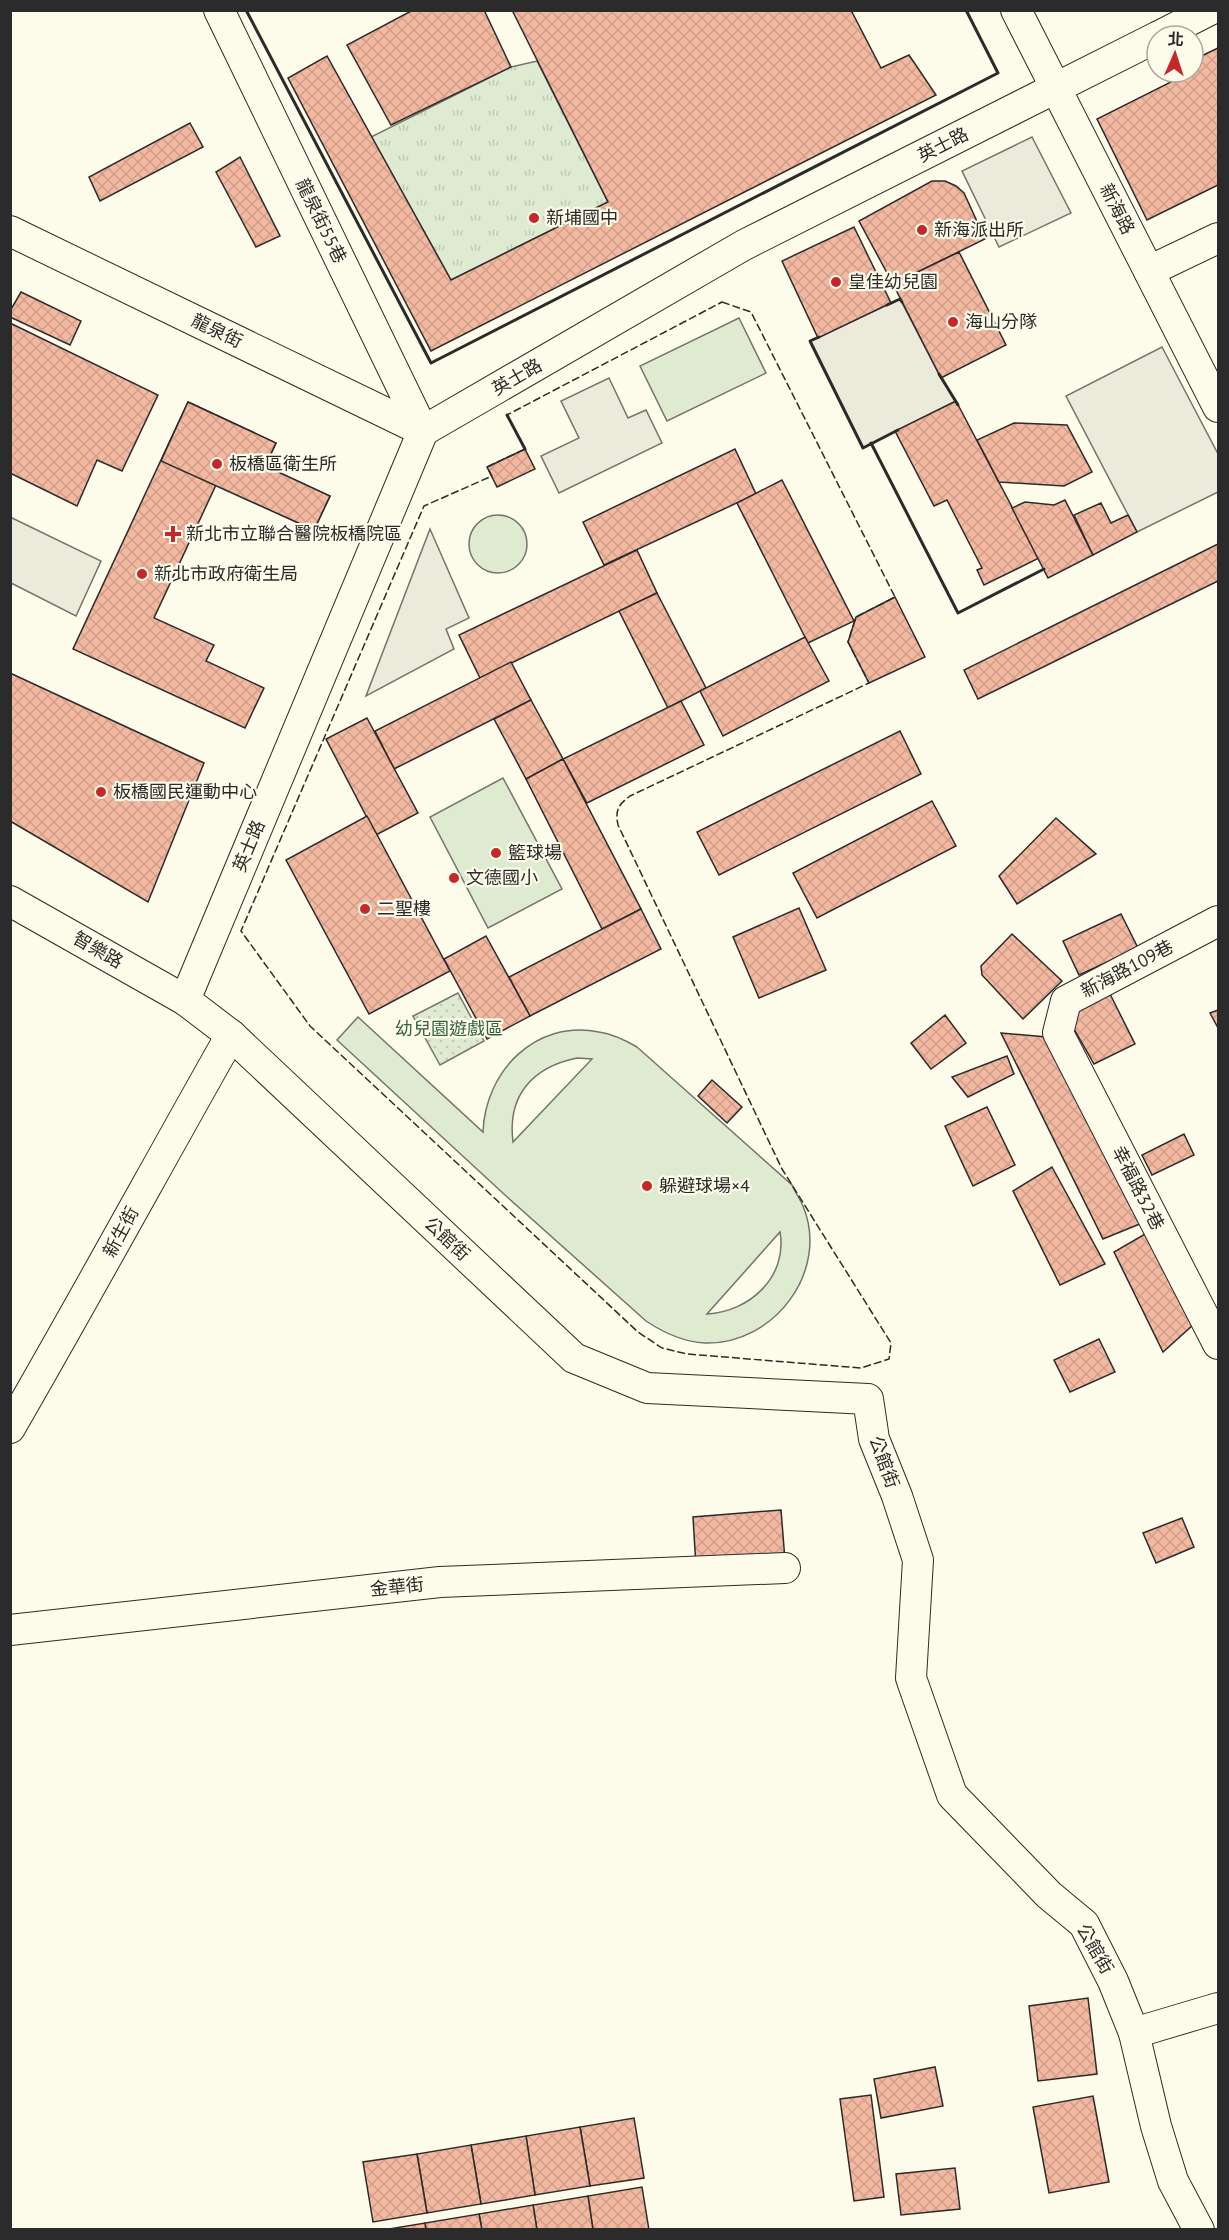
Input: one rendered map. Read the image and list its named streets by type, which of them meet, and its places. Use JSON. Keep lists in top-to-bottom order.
{
  "streets": {
    "street": [
      "英士路",
      "新海路",
      "龍泉街55巷",
      "龍泉街",
      "智樂路",
      "新海路109巷",
      "幸福路32巷",
      "新生街",
      "公館街",
      "金華街"
    ]
  },
  "crossings": [
    ["英士路", "新海路"],
    ["英士路", "龍泉街55巷"],
    ["英士路", "龍泉街"],
    ["英士路", "智樂路"],
    ["英士路", "公館街"],
    ["龍泉街55巷", "龍泉街"],
    ["智樂路", "公館街"],
    ["新海路109巷", "幸福路32巷"],
    ["新生街", "公館街"]
  ],
  "parks": ["幼兒園遊戲區"],
  "places": {
    "other": [
      "新埔國中",
      "新海派出所",
      "皇佳幼兒園",
      "海山分隊",
      "板橋區衛生所",
      "新北市政府衛生局",
      "板橋國民運動中心",
      "籃球場",
      "文德國小",
      "二聖樓",
      "躲避球場×4"
    ],
    "health": ["新北市立聯合醫院板橋院區"]
  },
  "north": "top"
}
